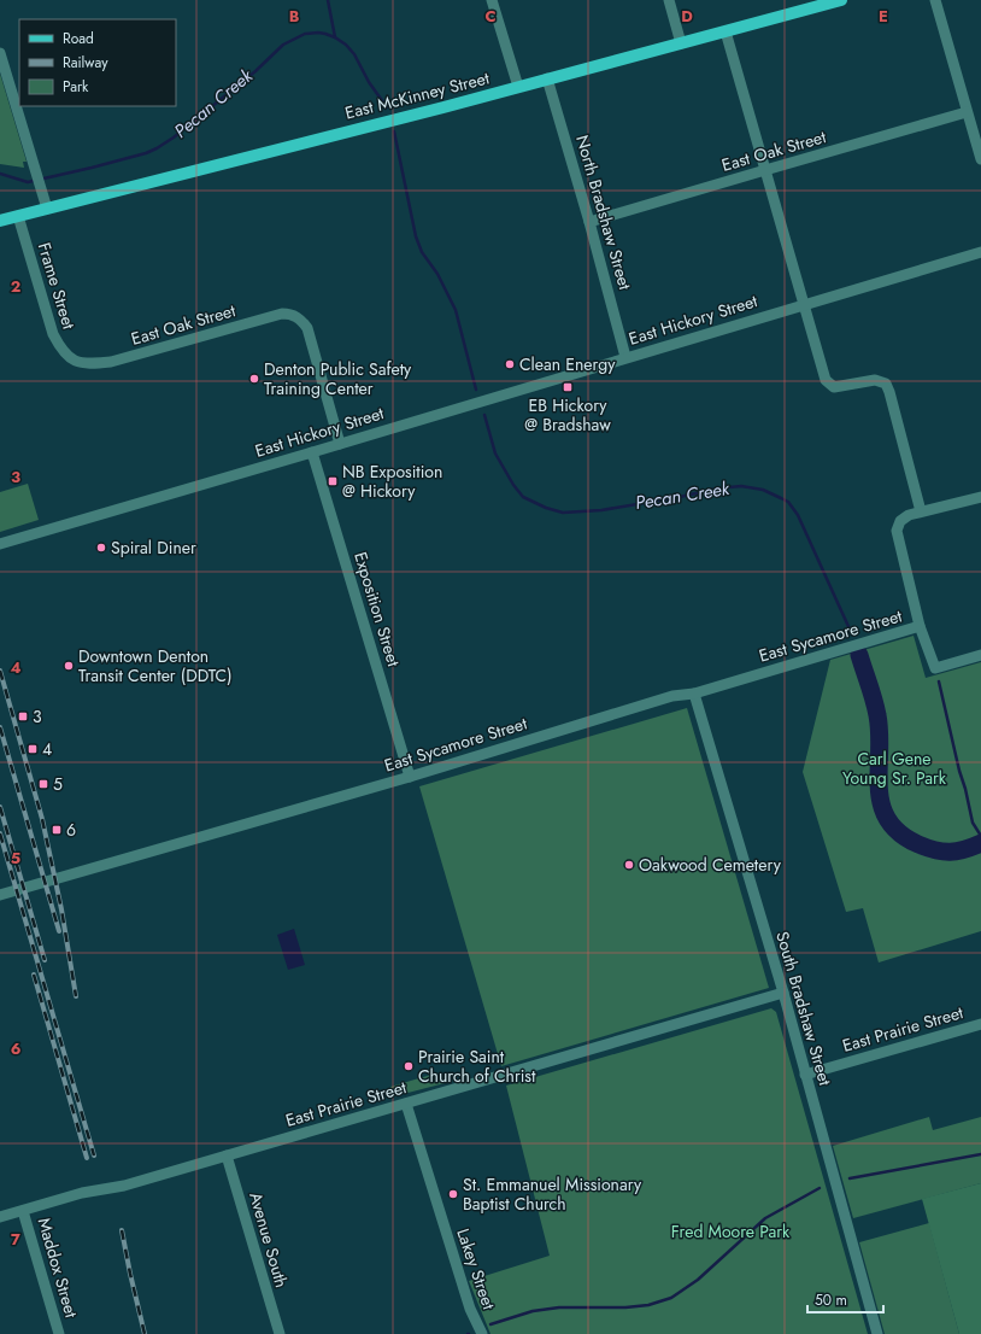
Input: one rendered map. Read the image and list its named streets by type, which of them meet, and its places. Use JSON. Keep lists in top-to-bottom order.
{
  "streets": {
    "main road": ["East McKinney Street"],
    "street": [
      "East Oak Street",
      "North Bradshaw Street",
      "Frame Street",
      "East Hickory Street",
      "Exposition Street",
      "East Sycamore Street",
      "South Bradshaw Street",
      "East Prairie Street",
      "Avenue South",
      "Maddox Street",
      "Lakey Street"
    ]
  },
  "crossings": [
    ["East McKinney Street", "North Bradshaw Street"],
    ["East McKinney Street", "Frame Street"],
    ["East Oak Street", "North Bradshaw Street"],
    ["East Oak Street", "Frame Street"],
    ["East Oak Street", "East Hickory Street"],
    ["North Bradshaw Street", "East Hickory Street"],
    ["East Hickory Street", "Exposition Street"],
    ["Exposition Street", "East Sycamore Street"],
    ["East Sycamore Street", "South Bradshaw Street"],
    ["South Bradshaw Street", "East Prairie Street"],
    ["East Prairie Street", "Avenue South"],
    ["East Prairie Street", "Maddox Street"],
    ["East Prairie Street", "Lakey Street"]
  ],
  "water": ["Pecan Creek"],
  "parks": ["Carl Gene Young Sr. Park", "Fred Moore Park"],
  "places": {
    "other": [
      "Clean Energy",
      "Denton Public Safety Training Center",
      "Spiral Diner",
      "Downtown Denton Transit Center (DDTC)",
      "Oakwood Cemetery",
      "Prairie Saint Church of Christ",
      "St. Emmanuel Missionary Baptist Church"
    ],
    "transit": [
      "EB Hickory @ Bradshaw",
      "NB Exposition @ Hickory",
      "3",
      "4",
      "5",
      "6"
    ]
  },
  "legend": ["Road", "Railway", "Park"],
  "scale_bar": "50 m",
  "grid": {
    "columns": [
      "B",
      "C",
      "D",
      "E"
    ],
    "rows": [
      "2",
      "3",
      "4",
      "5",
      "6",
      "7"
    ]
  }
}
